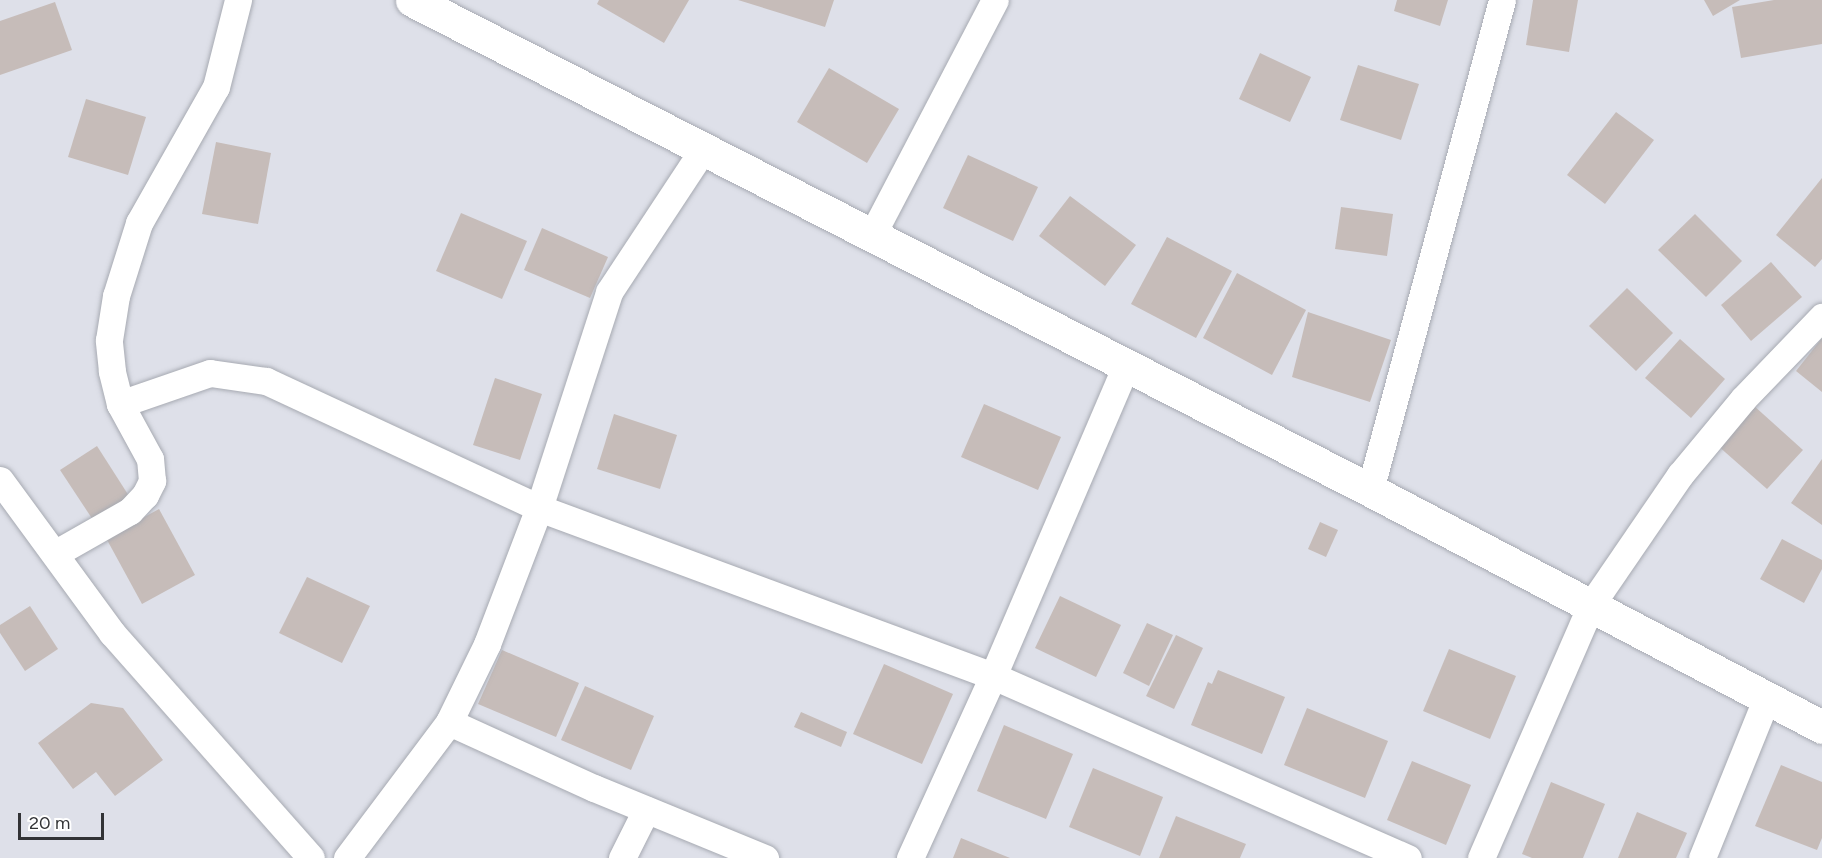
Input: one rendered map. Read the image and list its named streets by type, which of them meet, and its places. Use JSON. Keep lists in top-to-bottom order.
{
  "scale_bar": "20 m"
}
